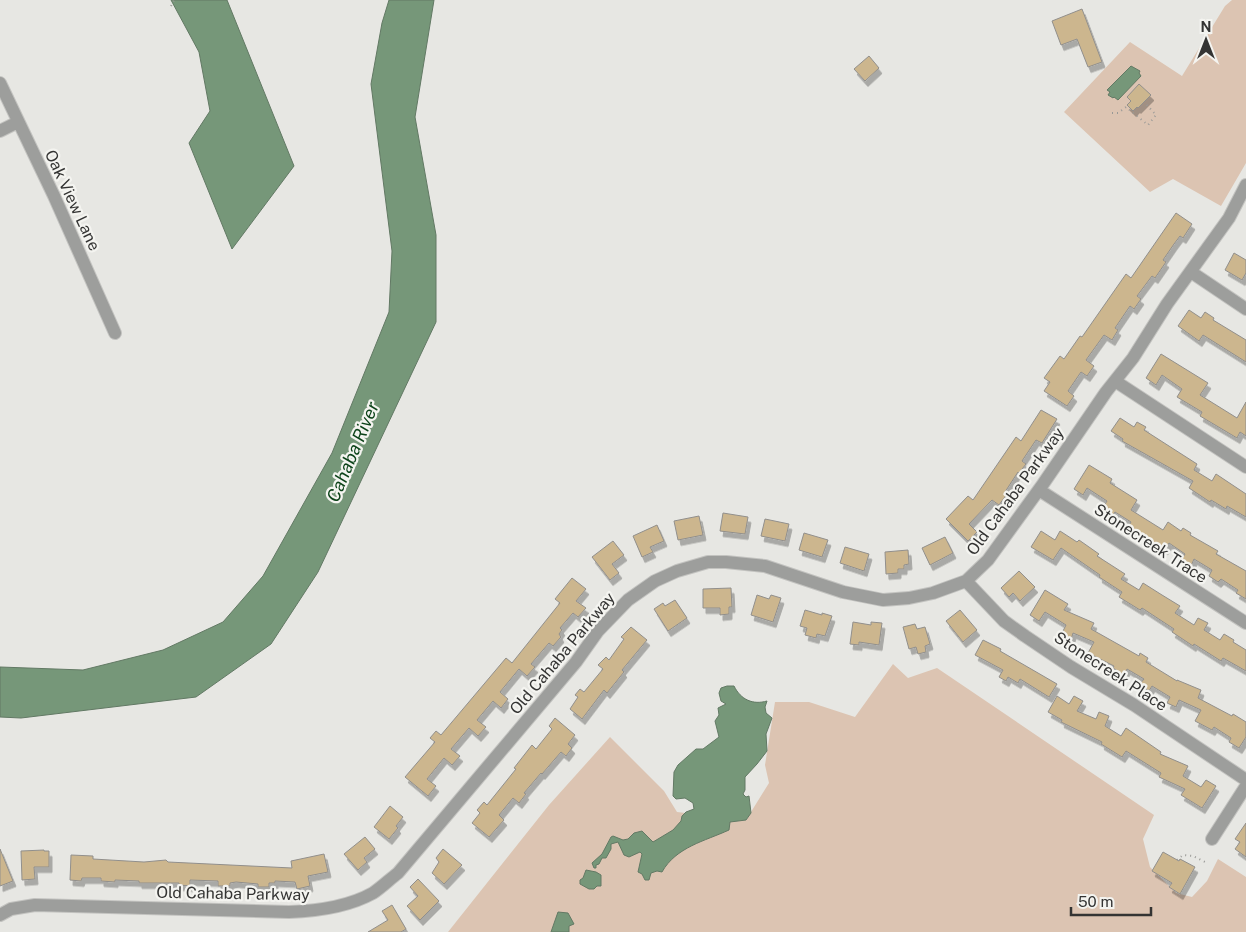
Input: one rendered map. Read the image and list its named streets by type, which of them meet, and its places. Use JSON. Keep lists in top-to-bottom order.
{
  "streets": {
    "street": [
      "Oak View Lane",
      "Old Cahaba Parkway",
      "Stonecreek Trace",
      "Stonecreek Place"
    ]
  },
  "crossings": [
    ["Old Cahaba Parkway", "Stonecreek Trace"],
    ["Old Cahaba Parkway", "Stonecreek Place"]
  ],
  "water": ["Cahaba River"],
  "scale_bar": "50 m",
  "north": "top"
}
